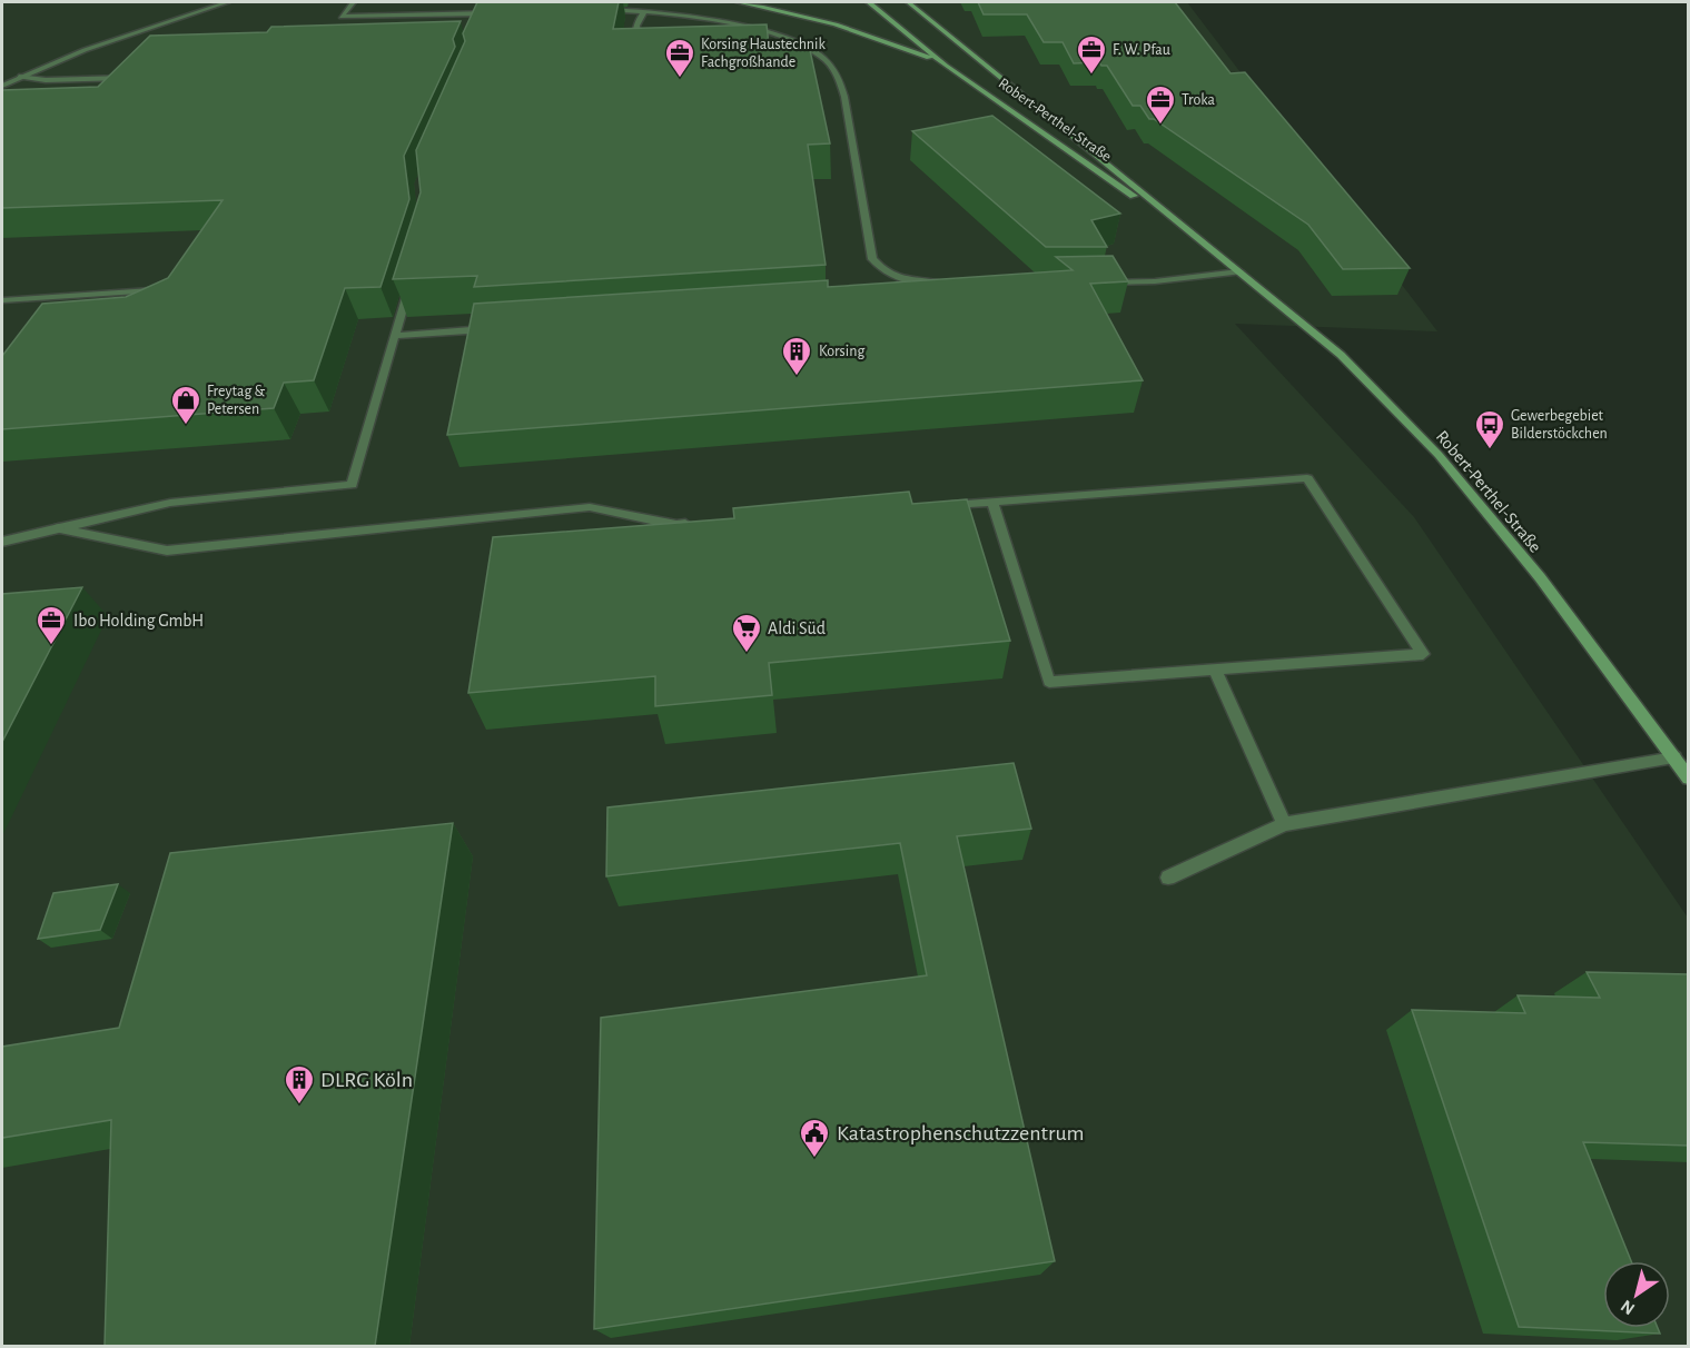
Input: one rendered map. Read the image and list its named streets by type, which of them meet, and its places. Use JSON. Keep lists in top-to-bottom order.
{
  "streets": {
    "street": ["Robert-Perthel-Straße"]
  },
  "places": {
    "office": [
      "F. W. Pfau",
      "Korsing Haustechnik Fachgroßhande",
      "Troka",
      "Ibo Holding GmbH"
    ],
    "building": ["Korsing", "DLRG Köln"],
    "shop": ["Freytag & Petersen"],
    "bus stop": ["Gewerbegebiet Bilderstöckchen"],
    "supermarket": ["Aldi Süd"],
    "public building": ["Katastrophenschutzzentrum"]
  },
  "north": "bottom left"
}
